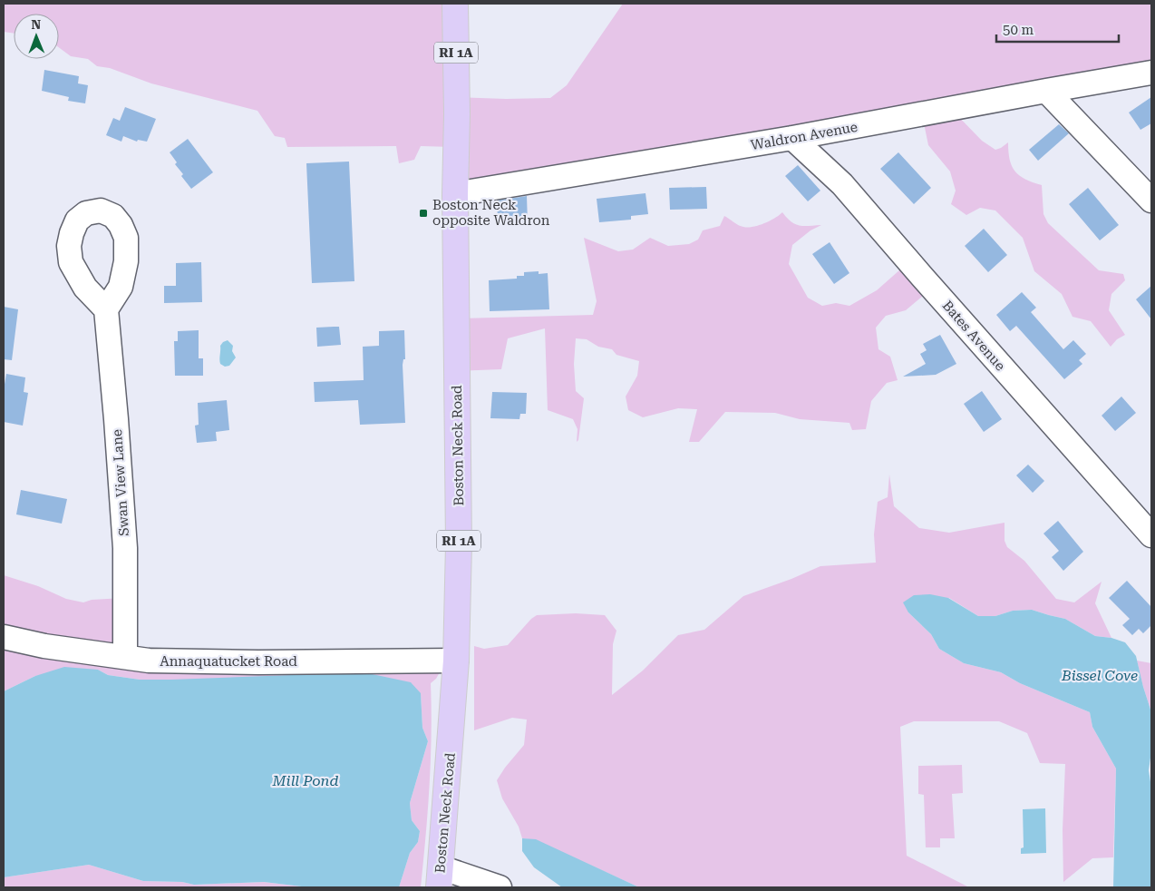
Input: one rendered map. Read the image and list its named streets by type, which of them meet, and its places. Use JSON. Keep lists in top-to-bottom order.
{
  "streets": {
    "main road": ["RI 1A", "Boston Neck Road"],
    "street": [
      "Waldron Avenue",
      "Bates Avenue",
      "Swan View Lane",
      "Annaquatucket Road"
    ]
  },
  "crossings": [
    ["Waldron Avenue", "Bates Avenue"],
    ["Waldron Avenue", "Boston Neck Road"],
    ["Boston Neck Road", "Annaquatucket Road"],
    ["Swan View Lane", "Annaquatucket Road"]
  ],
  "water": ["Bissel Cove", "Mill Pond"],
  "places": {
    "transit": ["Boston Neck opposite Waldron"]
  },
  "scale_bar": "50 m",
  "north": "top"
}
